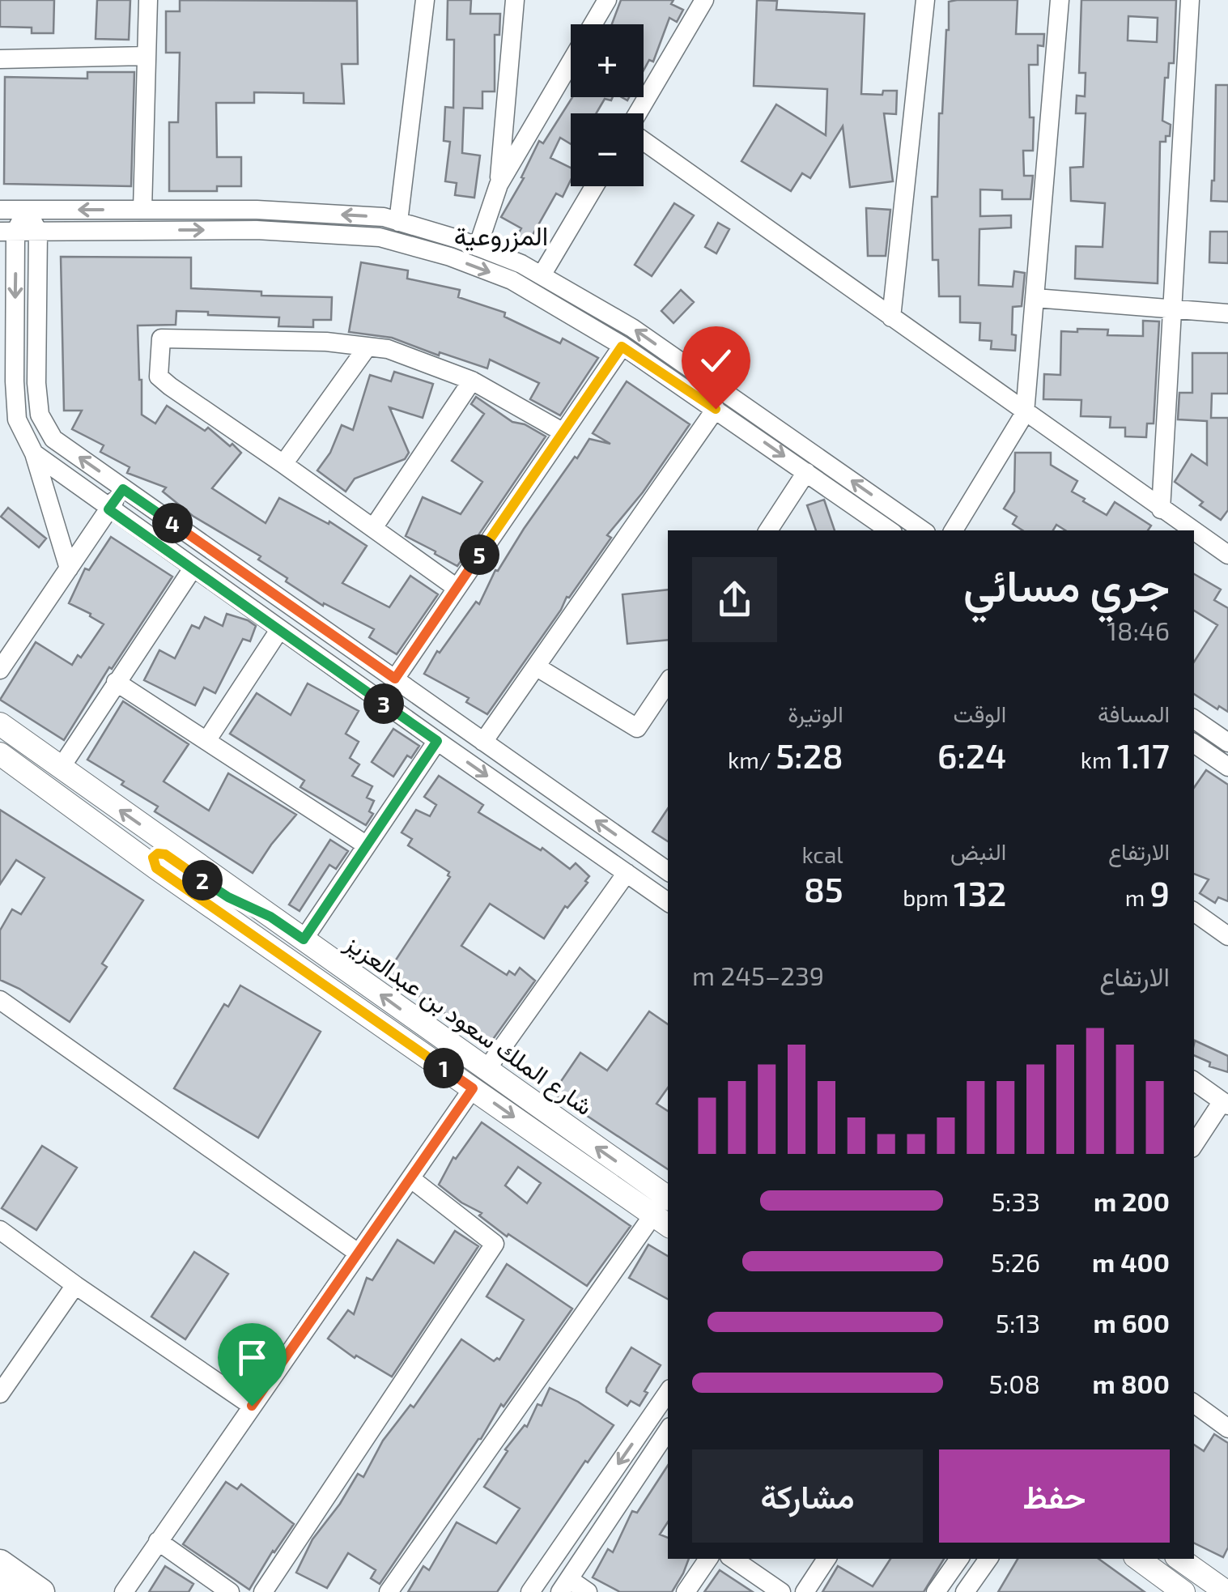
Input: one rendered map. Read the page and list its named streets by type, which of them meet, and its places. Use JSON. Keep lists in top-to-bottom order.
{
  "streets": {
    "main road": ["شارع الملك سعود بن عبدالعزيز"]
  },
  "districts": ["المزروعية"],
  "page": {
    "map_buttons": ["+", "−"],
    "pins": [
      "4",
      "5",
      "3",
      "2",
      "1"
    ],
    "heading": ["جري مسائي", "18:46"],
    "stats": [
      ["المسافة", "1.17 km"],
      ["الوقت", "6:24"],
      ["الوتيرة", "5:28 /km"],
      ["الارتفاع", "9 m"],
      ["النبض", "132 bpm"],
      ["kcal", "85"]
    ],
    "chart": ["الارتفاع", "239–245 m"],
    "list": [
      {
        "name": "200 m",
        "note": "5:33"
      },
      {
        "name": "400 m",
        "note": "5:26"
      },
      {
        "name": "600 m",
        "note": "5:13"
      },
      {
        "name": "800 m",
        "note": "5:08"
      }
    ],
    "buttons": ["حفظ", "مشاركة"]
  }
}
